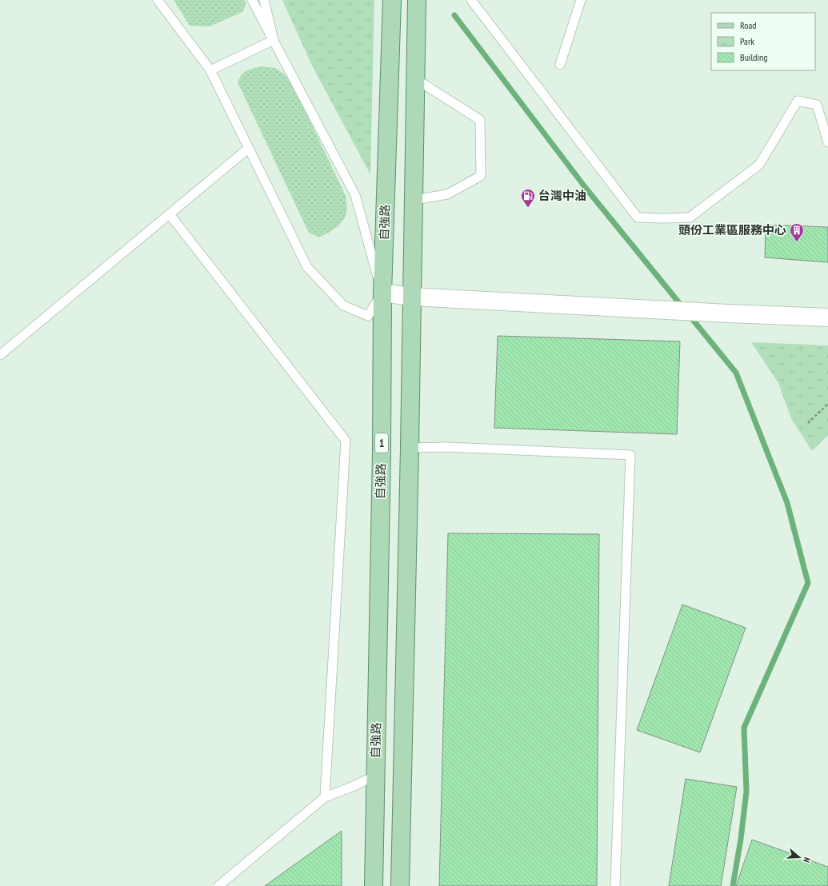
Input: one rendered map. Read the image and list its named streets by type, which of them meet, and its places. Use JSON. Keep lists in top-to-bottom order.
{
  "streets": {
    "main road": ["自強路", "1"]
  },
  "places": {
    "fuel station": ["台灣中油"],
    "building": ["頭份工業區服務中心"]
  },
  "legend": ["Road", "Park", "Building"],
  "north": "right"
}
